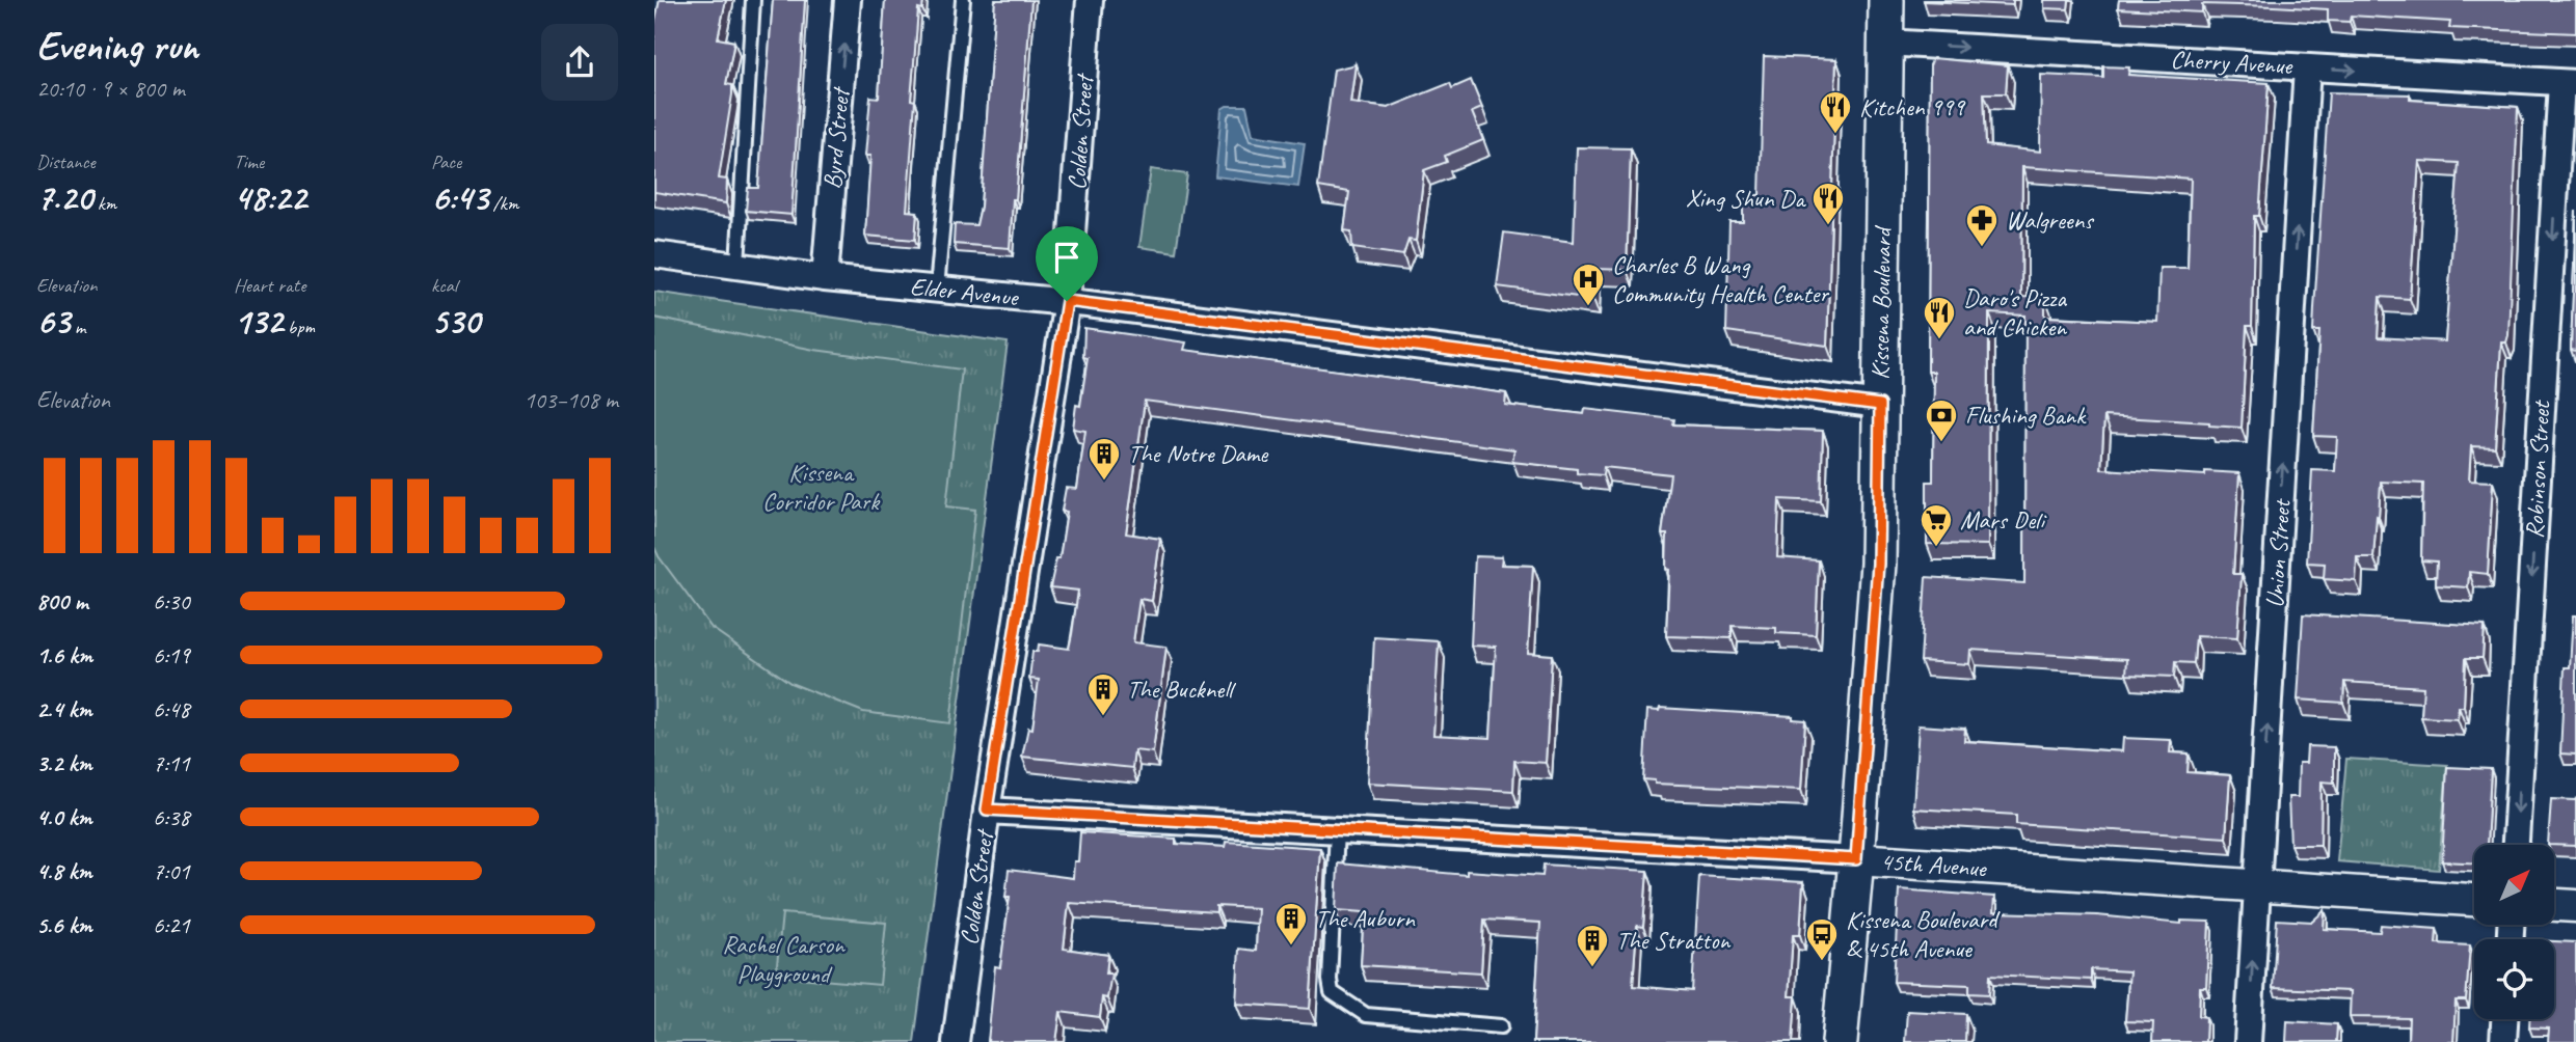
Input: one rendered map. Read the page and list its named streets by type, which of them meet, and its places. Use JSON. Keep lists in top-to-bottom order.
{
  "streets": {
    "main road": ["Kissena Boulevard"],
    "street": [
      "Cherry Avenue",
      "Colden Street",
      "Byrd Street",
      "Elder Avenue",
      "Robinson Street",
      "Union Street",
      "45th Avenue"
    ]
  },
  "crossings": [
    ["Cherry Avenue", "Kissena Boulevard"],
    ["Cherry Avenue", "Robinson Street"],
    ["Cherry Avenue", "Union Street"],
    ["Colden Street", "Elder Avenue"],
    ["Colden Street", "45th Avenue"],
    ["Byrd Street", "Elder Avenue"],
    ["Elder Avenue", "Kissena Boulevard"],
    ["Kissena Boulevard", "45th Avenue"],
    ["Union Street", "45th Avenue"]
  ],
  "one_way": [
    "Cherry Avenue",
    "Byrd Street",
    "Robinson Street",
    "Union Street"
  ],
  "parks": ["Kissena Corridor Park", "Rachel Carson Playground"],
  "places": {
    "restaurant": ["Kitchen 999", "Xing Shun Da", "Daro's Pizza and Chicken"],
    "pharmacy": ["Walgreens"],
    "hospital": ["Charles B Wang Community Health Center"],
    "bank": ["Flushing Bank"],
    "building": [
      "The Notre Dame",
      "The Bucknell",
      "The Auburn",
      "The Stratton"
    ],
    "supermarket": ["Mars Deli"],
    "bus stop": ["Kissena Boulevard & 45th Avenue"]
  },
  "north": "top right",
  "page": {
    "heading": ["Evening run", "20:10 · 9 × 800 m"],
    "stats": [
      ["Distance", "7.20 km"],
      ["Time", "48:22"],
      ["Pace", "6:43 /km"],
      ["Elevation", "63 m"],
      ["Heart rate", "132 bpm"],
      ["kcal", "530"]
    ],
    "chart": ["Elevation", "103–108 m"],
    "list": [
      {
        "name": "800 m",
        "note": "6:30"
      },
      {
        "name": "1.6 km",
        "note": "6:19"
      },
      {
        "name": "2.4 km",
        "note": "6:48"
      },
      {
        "name": "3.2 km",
        "note": "7:11"
      },
      {
        "name": "4.0 km",
        "note": "6:38"
      },
      {
        "name": "4.8 km",
        "note": "7:01"
      },
      {
        "name": "5.6 km",
        "note": "6:21"
      }
    ]
  }
}
